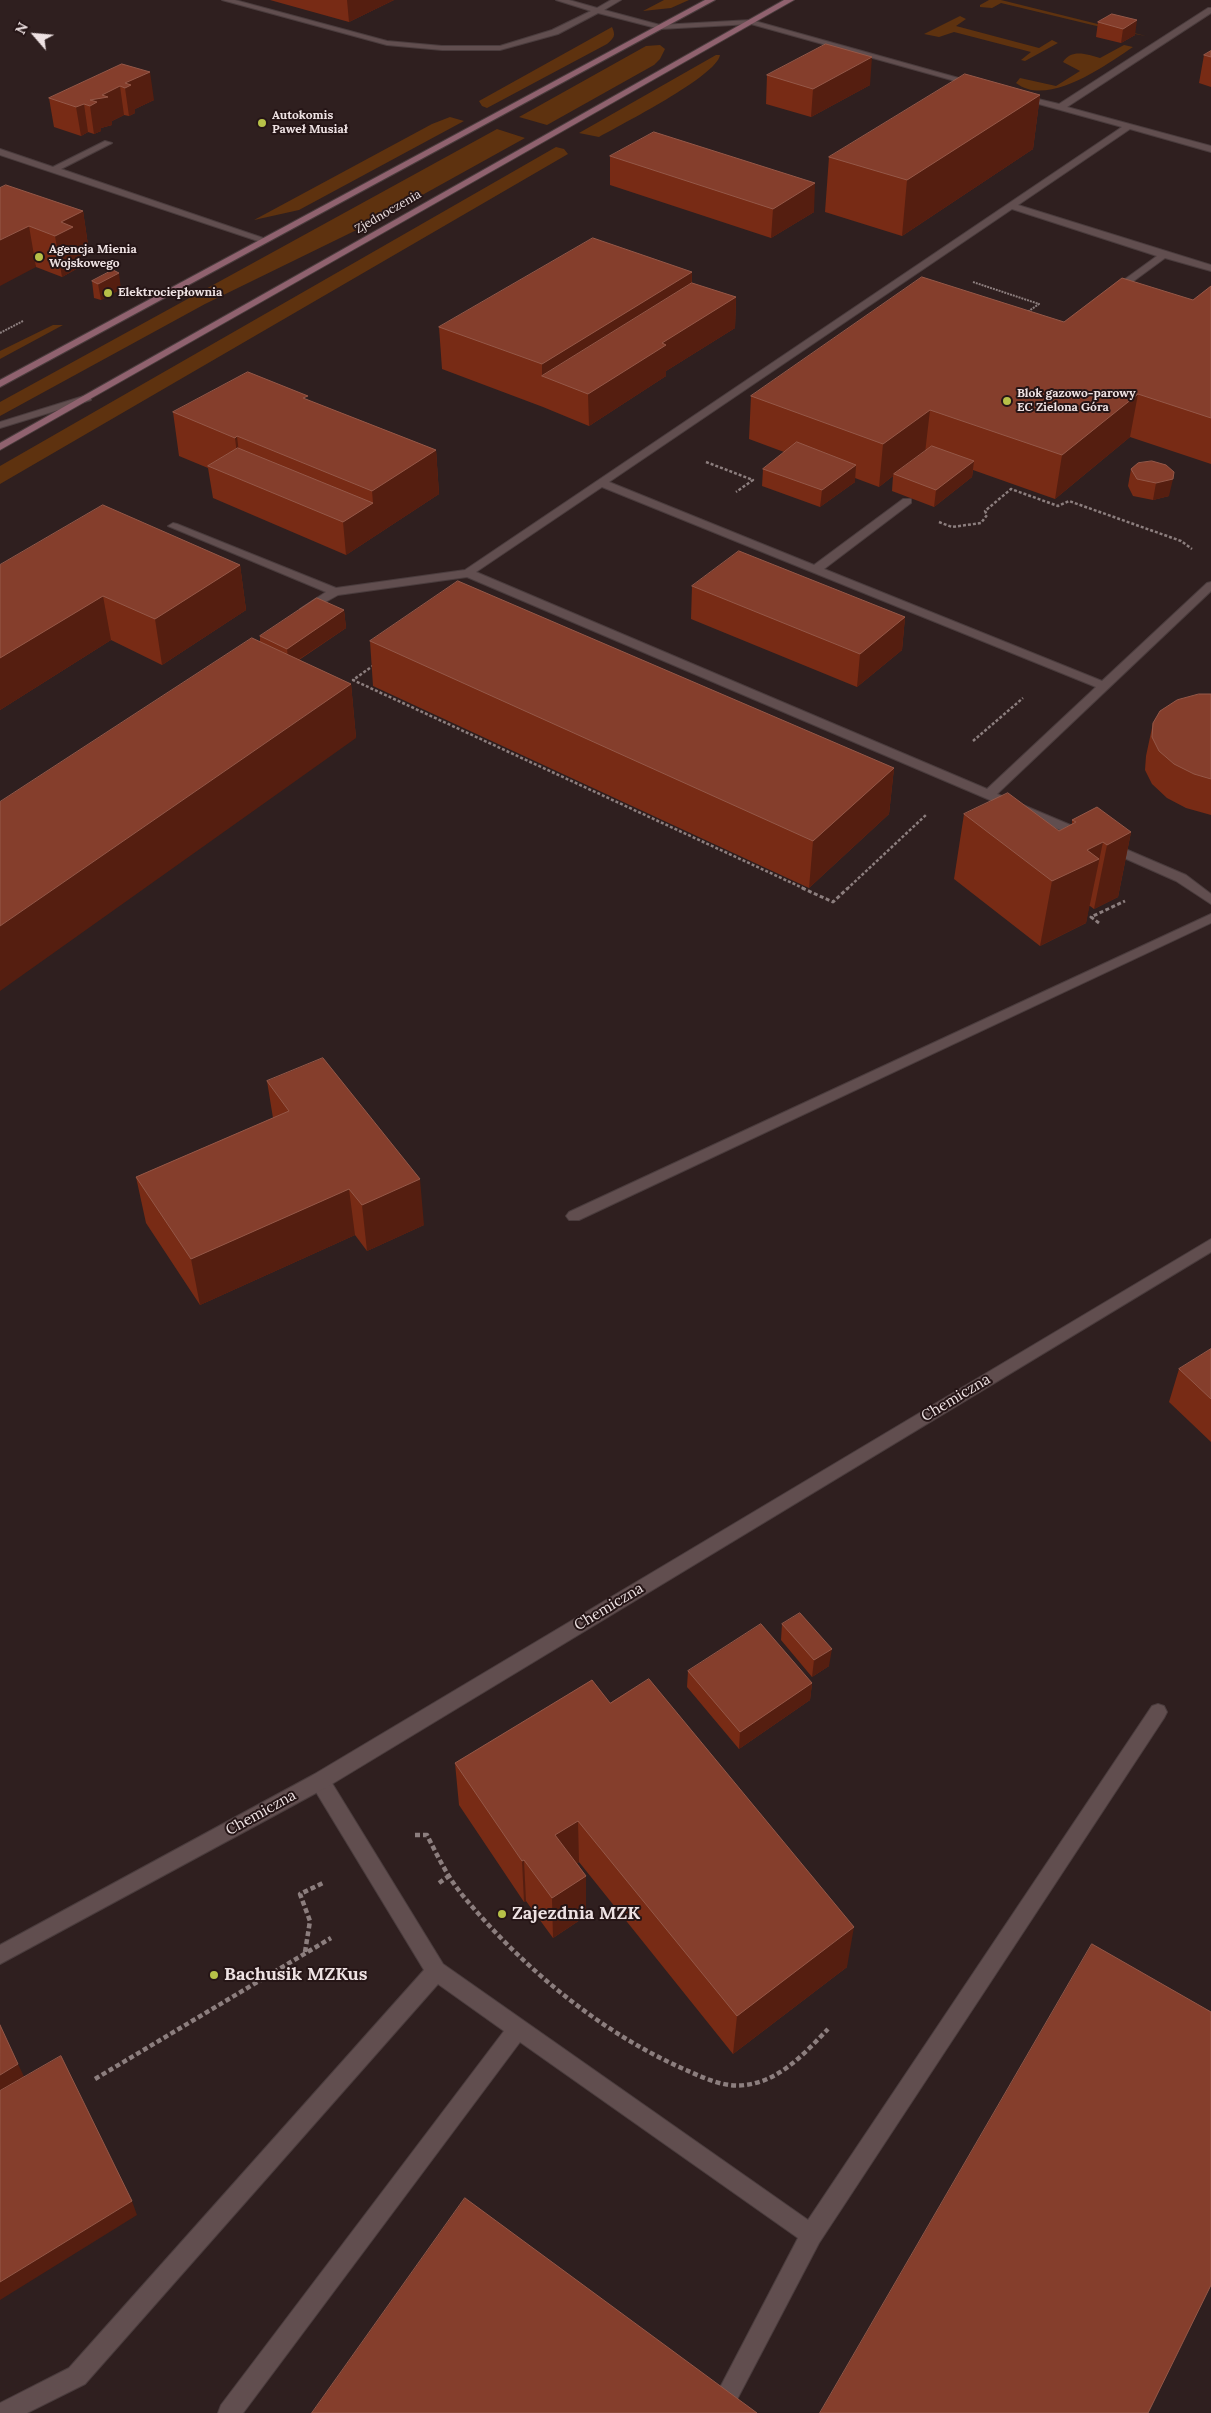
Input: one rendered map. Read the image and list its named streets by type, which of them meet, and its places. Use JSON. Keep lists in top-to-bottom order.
{
  "streets": {
    "main road": ["Zjednoczenia"],
    "street": ["Chemiczna"]
  },
  "places": [
    "Autokomis Paweł Musiał",
    "Agencja Mienia Wojskowego",
    "Elektrociepłownia",
    "Blok gazowo-parowy EC Zielona Góra",
    "Zajezdnia MZK",
    "Bachusik MZKus"
  ],
  "north": "top left"
}
